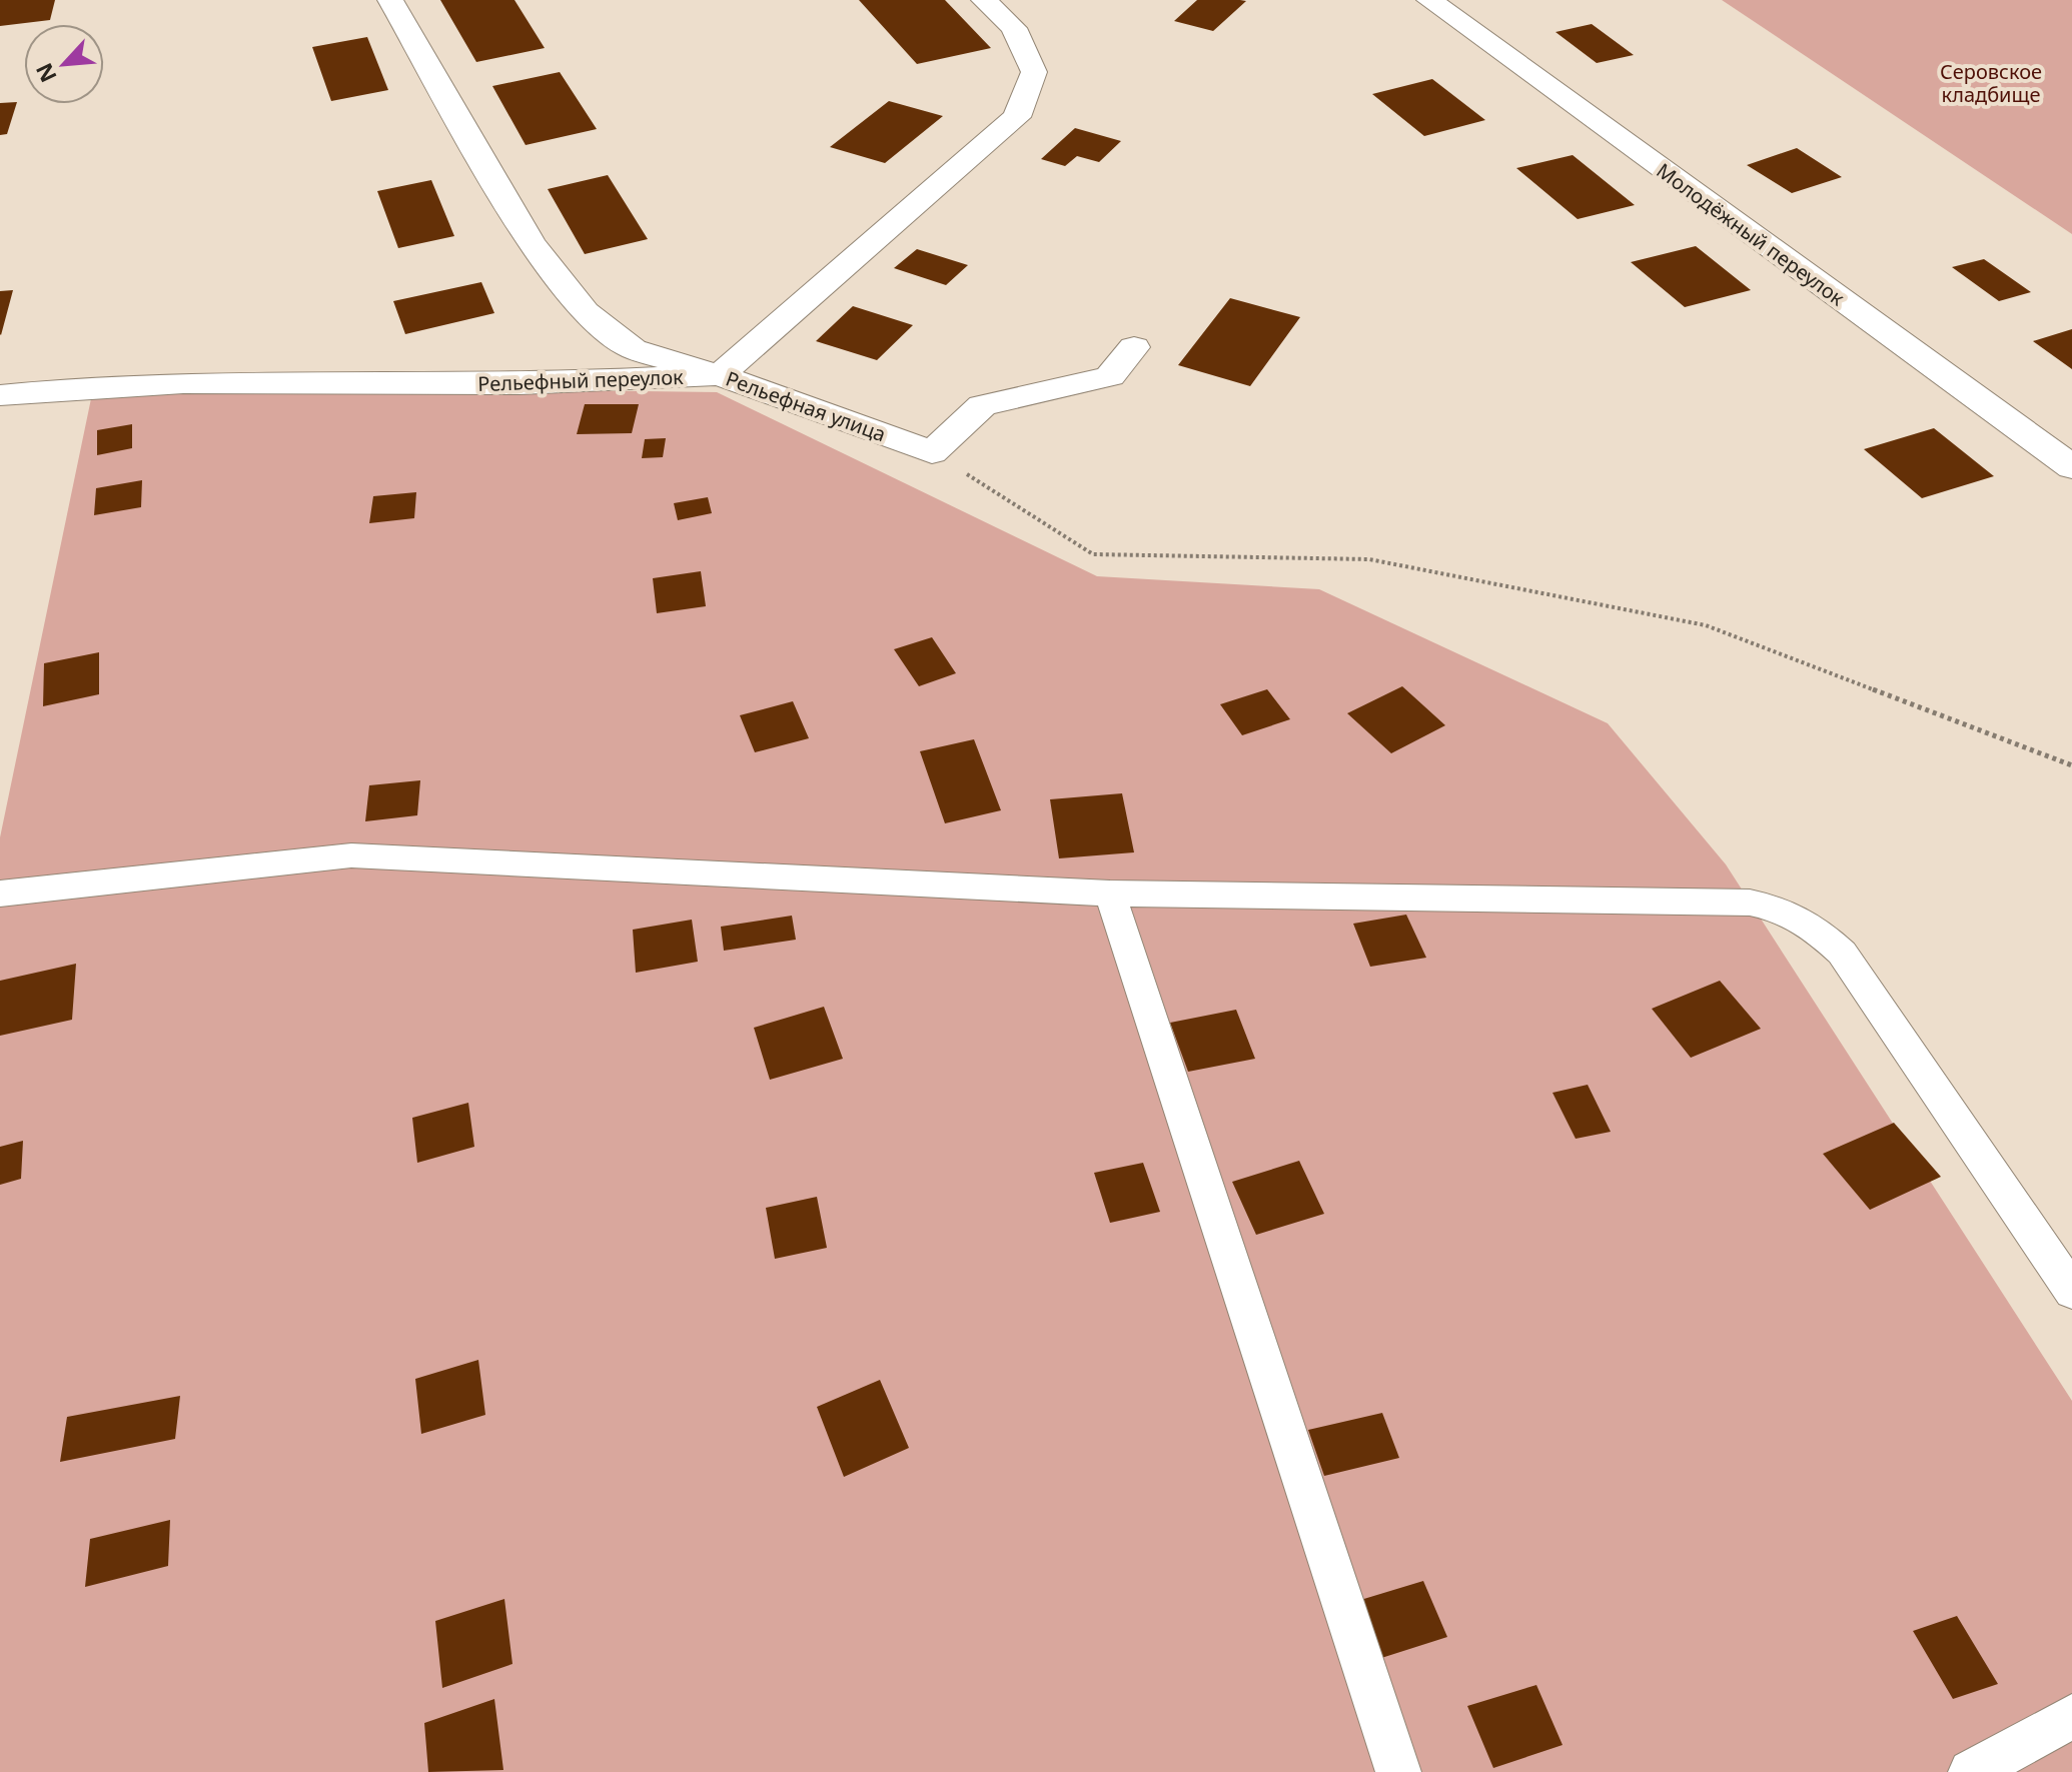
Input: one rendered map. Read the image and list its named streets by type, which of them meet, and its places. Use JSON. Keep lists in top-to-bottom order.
{
  "streets": {
    "street": ["Молодёжный переулок", "Рельефный переулок", "Рельефная улица"]
  },
  "crossings": [
    ["Рельефный переулок", "Рельефная улица"]
  ],
  "parks": ["Серовское кладбище"],
  "north": "bottom left"
}
